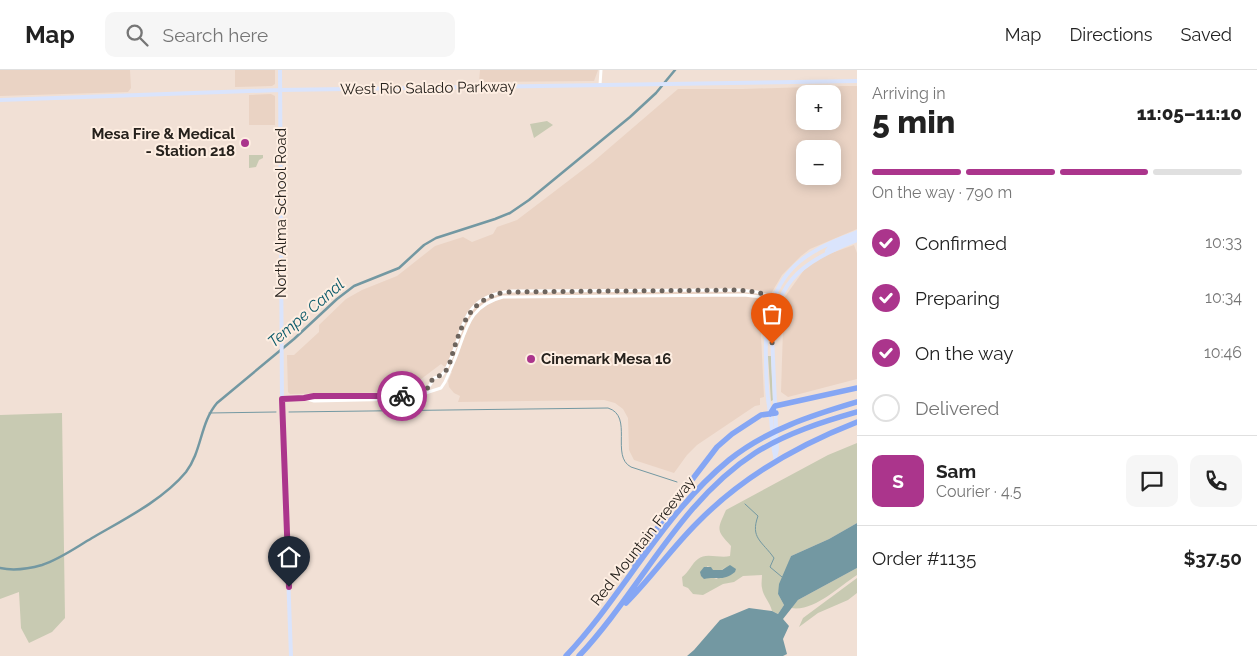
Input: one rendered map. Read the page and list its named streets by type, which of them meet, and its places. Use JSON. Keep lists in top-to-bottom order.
{
  "streets": {
    "highway": ["Red Mountain Freeway"],
    "main road": ["West Rio Salado Parkway", "North Alma School Road"]
  },
  "crossings": [
    ["West Rio Salado Parkway", "North Alma School Road"]
  ],
  "water": ["Tempe Canal"],
  "places": ["Mesa Fire & Medical - Station 218", "Cinemark Mesa 16"],
  "page": {
    "header": "Map",
    "search": "Search here",
    "nav": ["Map", "Directions", "Saved"],
    "heading": ["5 min", "Arriving in", "11:05–11:10"],
    "panel": [
      "Sam",
      "Courier · 4.5",
      "Order #1135",
      "$37.50"
    ],
    "map_buttons": ["+", "−"],
    "bar": "On the way · 790 m",
    "list": [
      ["Confirmed", "10:33"],
      ["Preparing", "10:34"],
      ["On the way", "10:46"],
      "Delivered"
    ],
    "round": "S"
  }
}
